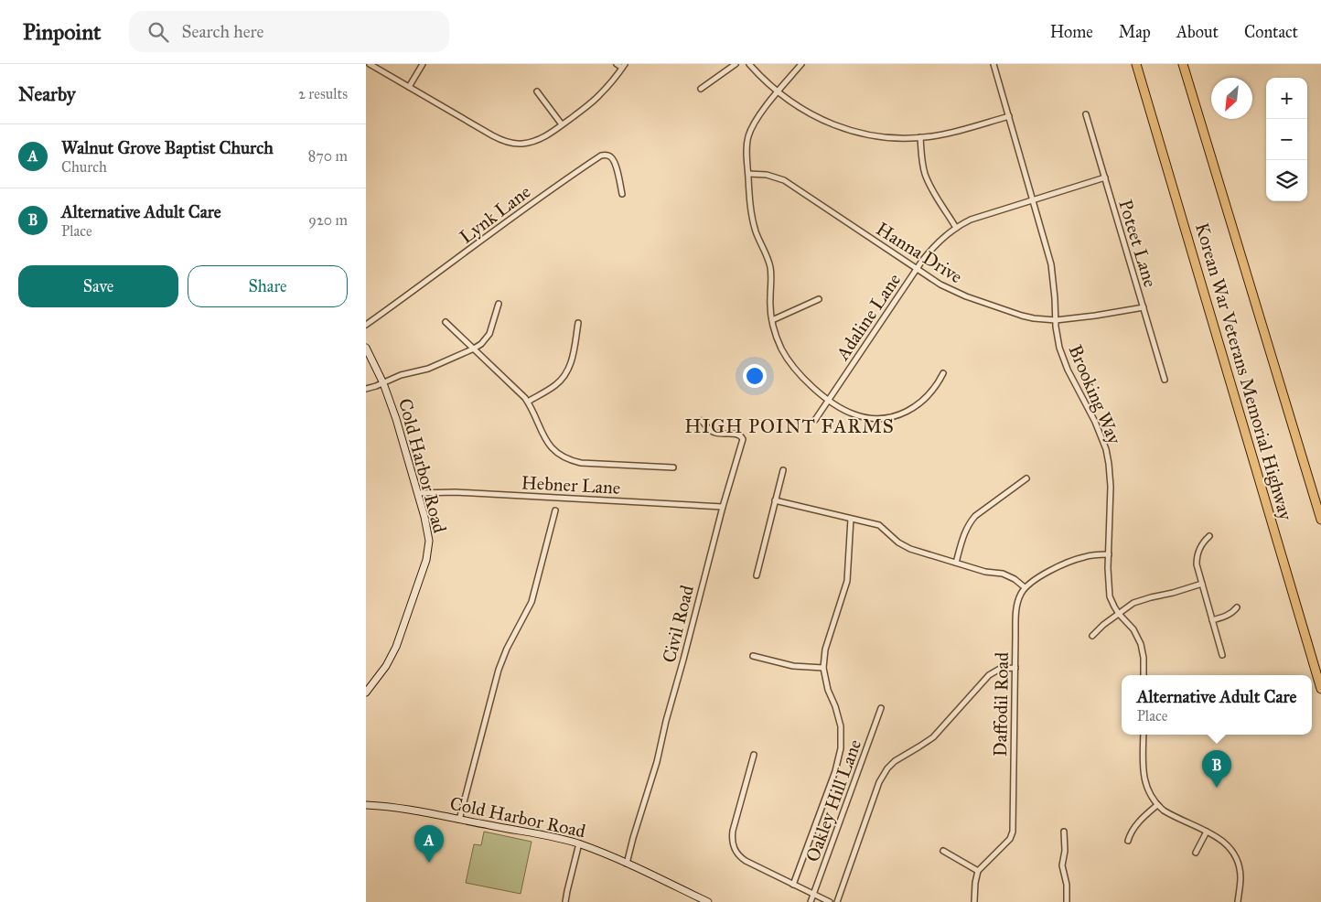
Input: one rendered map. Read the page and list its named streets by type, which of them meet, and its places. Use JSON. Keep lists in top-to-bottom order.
{
  "streets": {
    "highway": ["Korean War Veterans Memorial Highway"],
    "main road": ["Cold Harbor Road"],
    "street": [
      "Lynk Lane",
      "Poteet Lane",
      "Hanna Drive",
      "Adaline Lane",
      "Brooking Way",
      "Hebner Lane",
      "Civil Road",
      "Daffodil Road",
      "Oakley Hill Lane"
    ]
  },
  "crossings": [
    ["Poteet Lane", "Hanna Drive"],
    ["Poteet Lane", "Adaline Lane"],
    ["Hanna Drive", "Adaline Lane"],
    ["Hanna Drive", "Brooking Way"],
    ["Adaline Lane", "Brooking Way"],
    ["Cold Harbor Road", "Hebner Lane"],
    ["Cold Harbor Road", "Civil Road"],
    ["Hebner Lane", "Civil Road"]
  ],
  "districts": ["HIGH POINT FARMS"],
  "north": "bottom left",
  "page": {
    "header": "Pinpoint",
    "search": "Search here",
    "nav": [
      "Home",
      "Map",
      "About",
      "Contact"
    ],
    "heading": ["Nearby", "2 results"],
    "map_buttons": ["+", "−"],
    "list": [
      {
        "mark": "A",
        "name": "Walnut Grove Baptist Church",
        "note": "Church",
        "value": "870 m"
      },
      {
        "mark": "B",
        "name": "Alternative Adult Care",
        "note": "Place",
        "value": "920 m"
      }
    ],
    "buttons": ["Save", "Share"],
    "popup": ["Alternative Adult Care", "Place"],
    "pins": ["B", "A"]
  }
}
